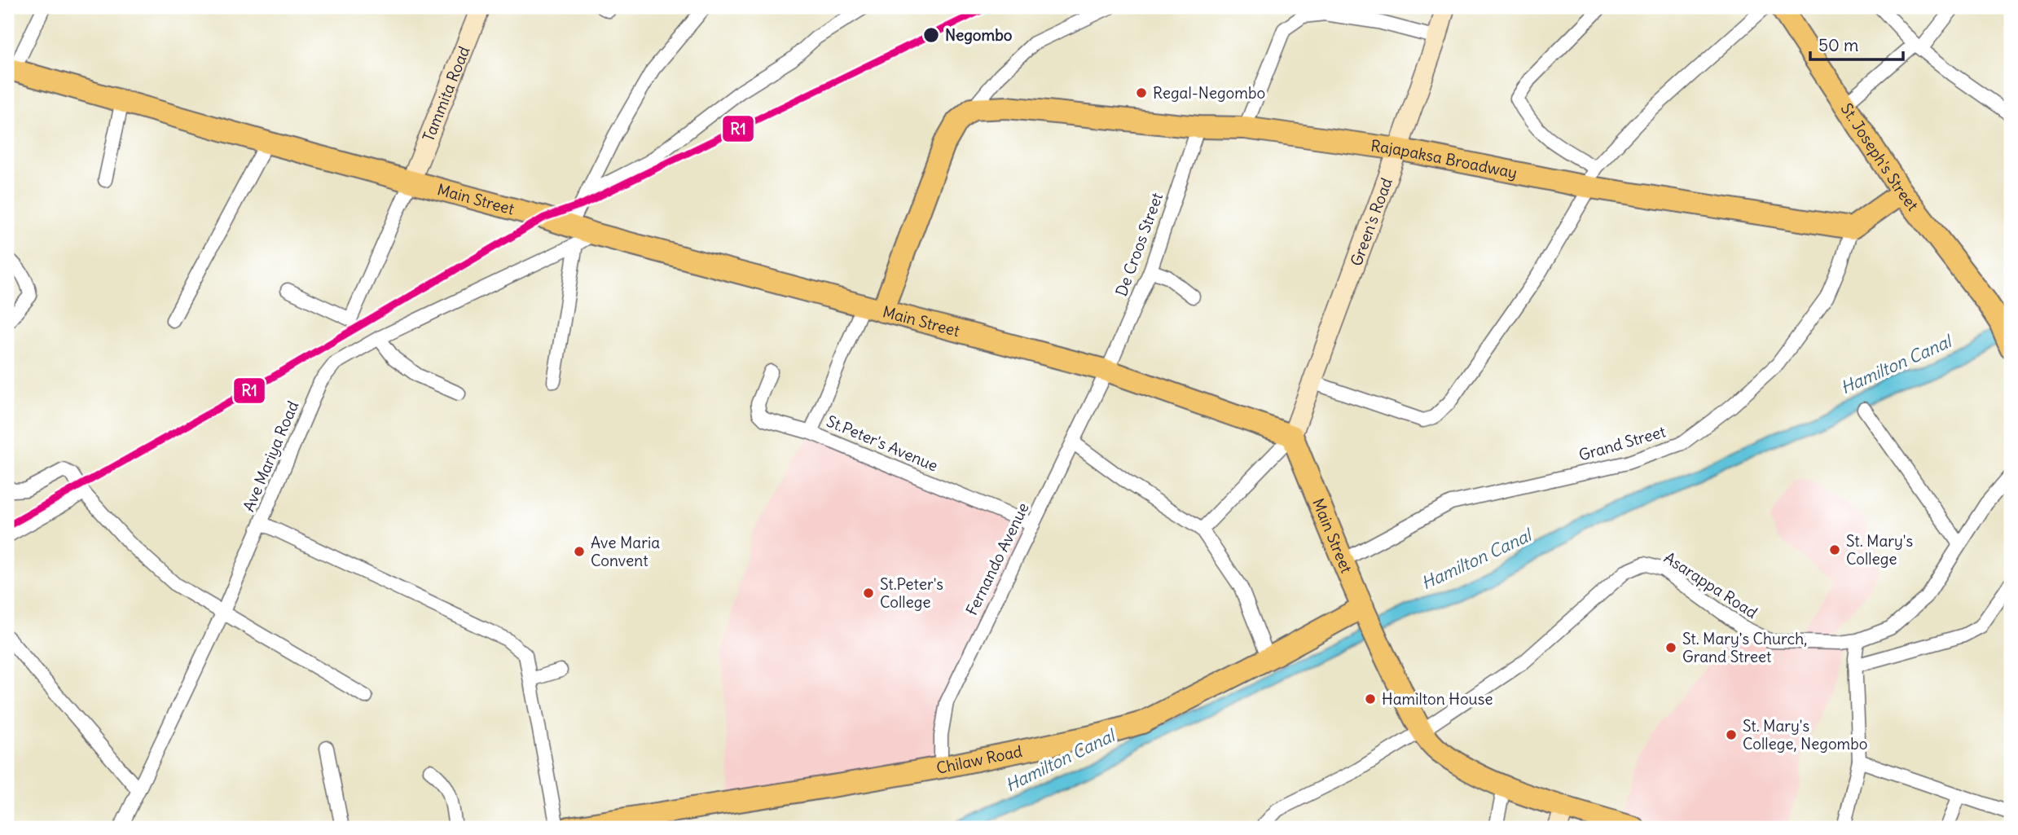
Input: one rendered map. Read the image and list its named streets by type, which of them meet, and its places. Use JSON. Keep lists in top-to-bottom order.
{
  "streets": {
    "main road": [
      "Tammita Road",
      "St. Joseph's Street",
      "Rajapaksa Broadway",
      "Main Street",
      "Green's Road",
      "Chilaw Road"
    ],
    "street": [
      "De Croos Street",
      "St.Peter's Avenue",
      "Grand Street",
      "Ave Mariya Road",
      "Fernando Avenue",
      "Asarappa Road"
    ]
  },
  "crossings": [
    ["Tammita Road", "Main Street"],
    ["Rajapaksa Broadway", "Green's Road"],
    ["Rajapaksa Broadway", "De Croos Street"],
    ["Rajapaksa Broadway", "Grand Street"],
    ["Main Street", "Green's Road"],
    ["Main Street", "De Croos Street"],
    ["Main Street", "Grand Street"],
    ["Main Street", "Ave Mariya Road"],
    ["Main Street", "Fernando Avenue"],
    ["Main Street", "Asarappa Road"],
    ["Main Street", "Chilaw Road"],
    ["De Croos Street", "Fernando Avenue"],
    ["St.Peter's Avenue", "Fernando Avenue"],
    ["Fernando Avenue", "Chilaw Road"]
  ],
  "water": ["Hamilton Canal"],
  "places": [
    "Negombo",
    "Regal-Negombo",
    "St. Mary's College",
    "Ave Maria Convent",
    "St.Peter's College",
    "St. Mary's Church, Grand Street",
    "Hamilton House",
    "St. Mary's College, Negombo"
  ],
  "lines": ["transit line R1"],
  "scale_bar": "50 m"
}
